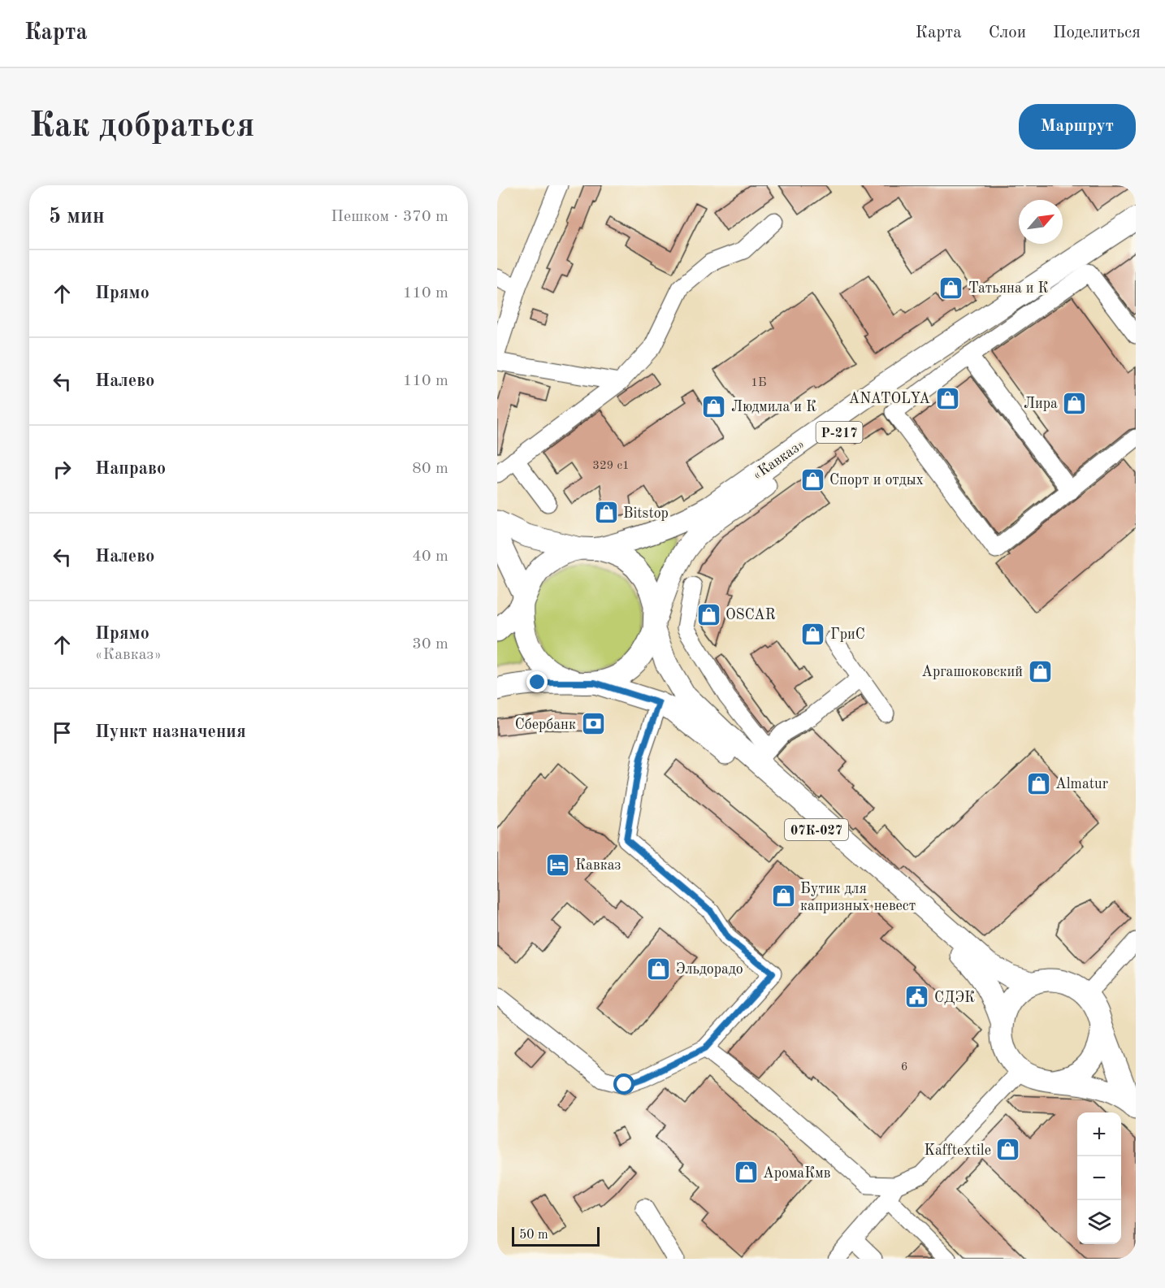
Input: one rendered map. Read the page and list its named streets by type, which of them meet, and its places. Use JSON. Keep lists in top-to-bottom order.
{
  "streets": {
    "main road": ["Р-217", "«Кавказ»", "07К-027"]
  },
  "crossings": [
    ["«Кавказ»", "07К-027"]
  ],
  "places": {
    "shop": [
      "Татьяна и К",
      "ANATOLYA",
      "Лира",
      "Людмила и К",
      "Спорт и отдых",
      "Bitstop",
      "OSCAR",
      "ГриС",
      "Аргашоковский",
      "Almatur",
      "Бутик для капризных невест",
      "Эльдорадо",
      "Kafftextile",
      "АромаКмв"
    ],
    "bank": ["Сбербанк"],
    "hotel": ["Кавказ"],
    "public building": ["СДЭК"]
  },
  "house_numbers": ["1Б", "329 с1", "6"],
  "scale_bar": "50 m",
  "north": "top right",
  "page": {
    "header": "Карта",
    "nav": ["Карта", "Слои", "Поделиться"],
    "buttons": "Маршрут",
    "title": "Как добраться",
    "heading": ["5 мин", "Пешком · 370 m"],
    "list": [
      ["Прямо", "110 m"],
      ["Налево", "110 m"],
      ["Направо", "80 m"],
      ["Налево", "40 m"],
      ["Прямо", "«Кавказ»", "30 m"],
      "Пункт назначения"
    ],
    "map_buttons": ["+", "−"],
    "scale": "50 m"
  }
}
